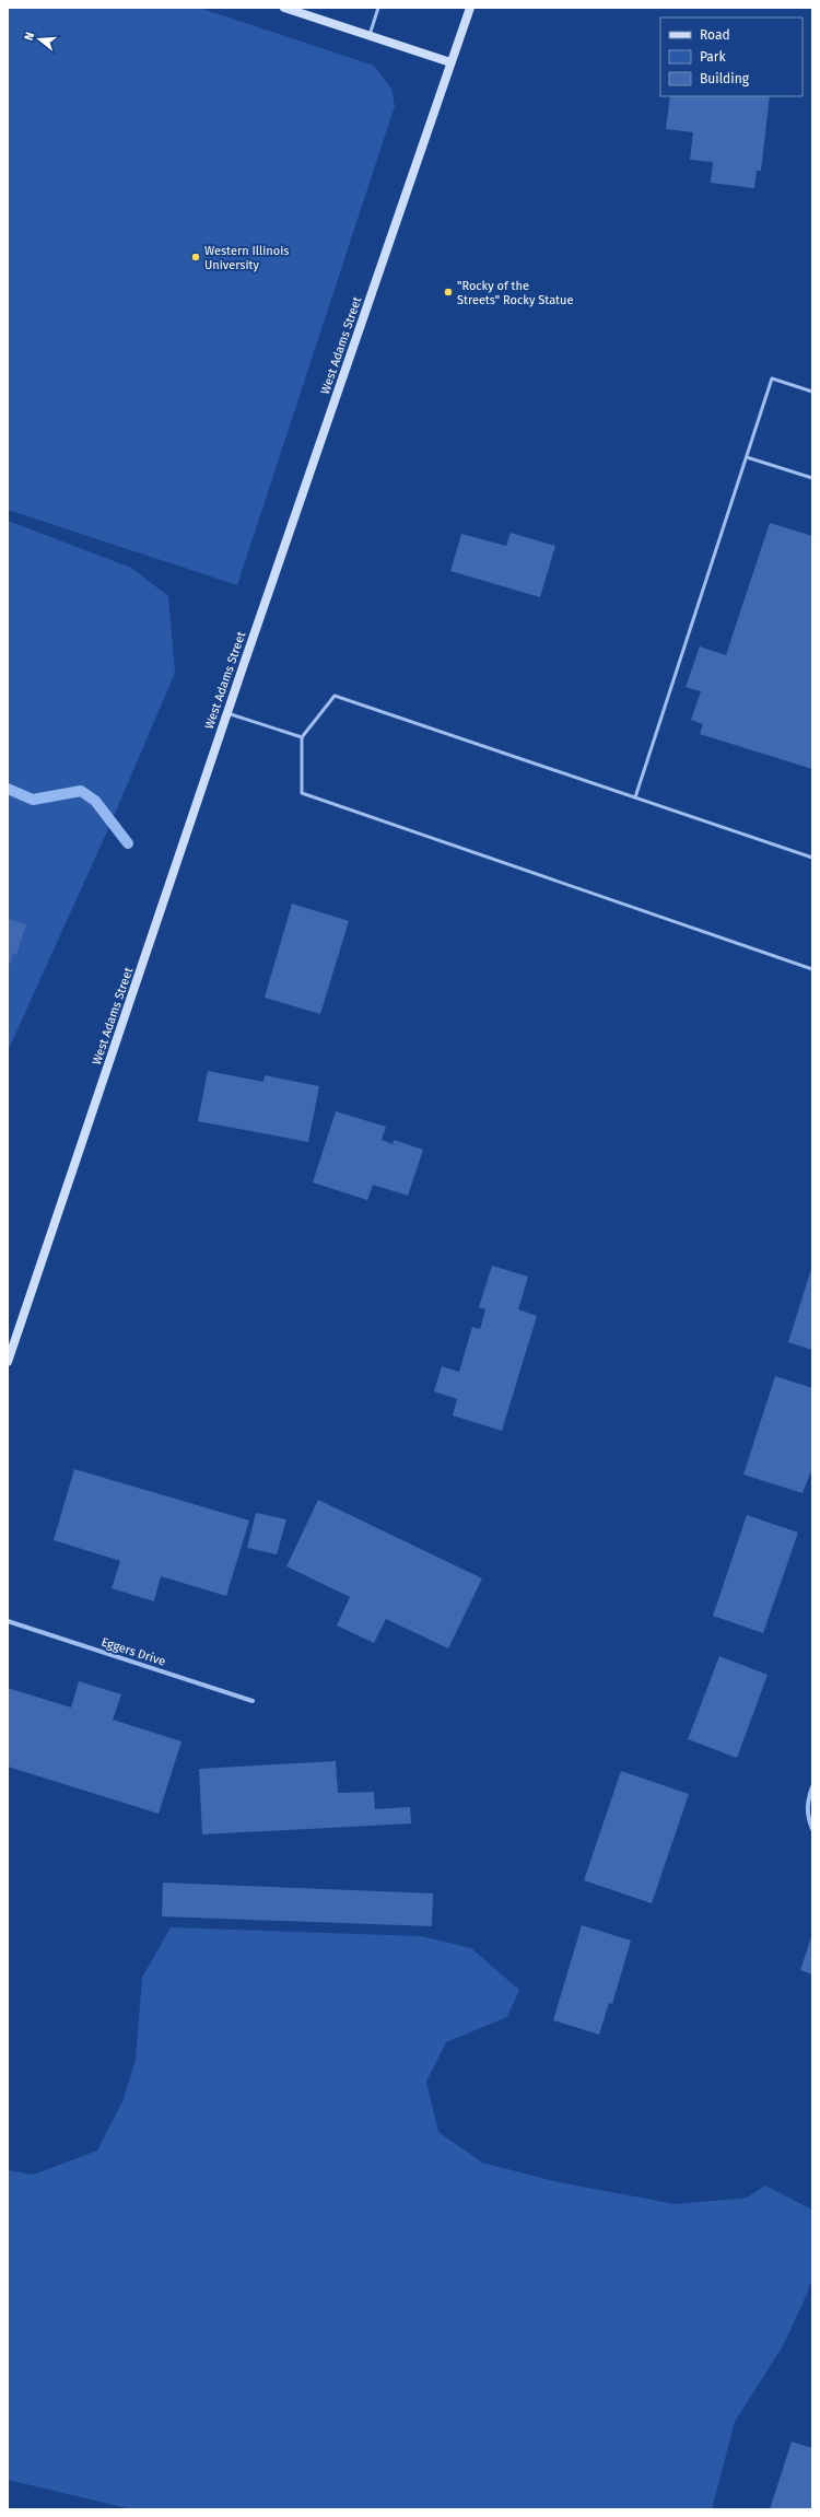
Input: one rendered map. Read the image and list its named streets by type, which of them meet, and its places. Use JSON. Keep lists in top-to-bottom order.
{
  "streets": {
    "street": ["West Adams Street", "Eggers Drive"]
  },
  "places": ["Western Illinois University", "\"Rocky of the Streets\" Rocky Statue"],
  "legend": ["Road", "Park", "Building"],
  "north": "left"
}
